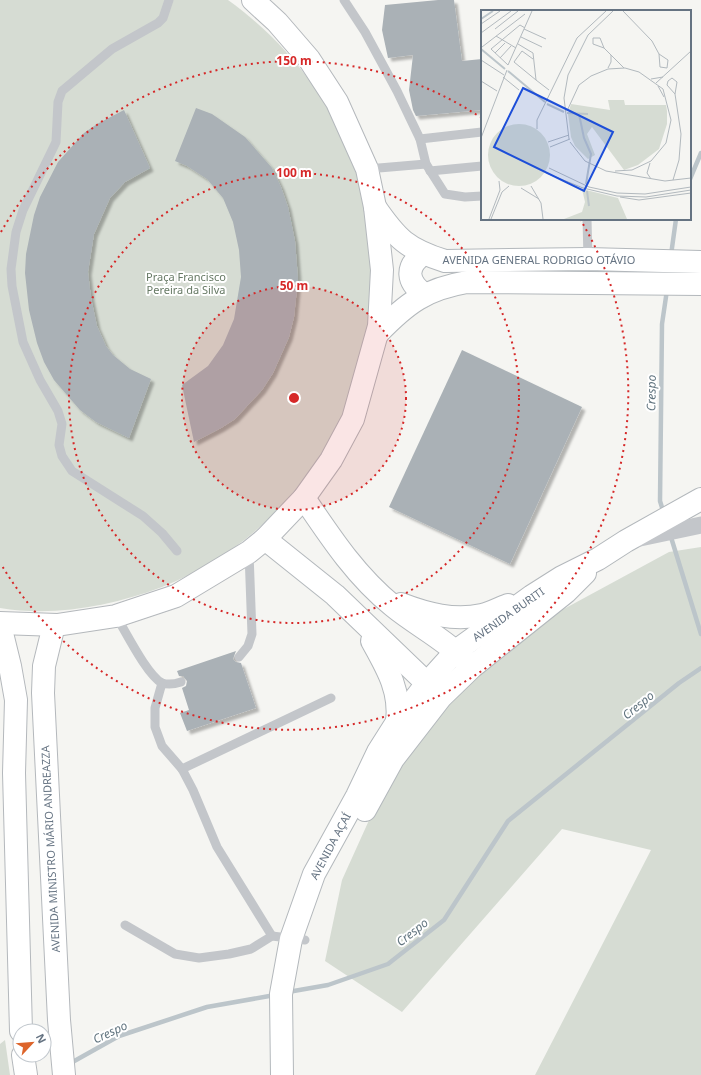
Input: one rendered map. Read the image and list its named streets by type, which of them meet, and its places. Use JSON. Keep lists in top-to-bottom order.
{
  "streets": {
    "main road": [
      "AVENIDA GENERAL RODRIGO OTÁVIO",
      "AVENIDA BURITI",
      "AVENIDA AÇAÍ",
      "AVENIDA MINISTRO MÁRIO ANDREAZZA"
    ]
  },
  "crossings": [
    ["AVENIDA BURITI", "AVENIDA AÇAÍ"]
  ],
  "water": ["Crespo"],
  "parks": ["Praça Francisco Pereira da Silva"],
  "north": "top right",
  "rings": ["150 m", "100 m", "50 m"]
}
